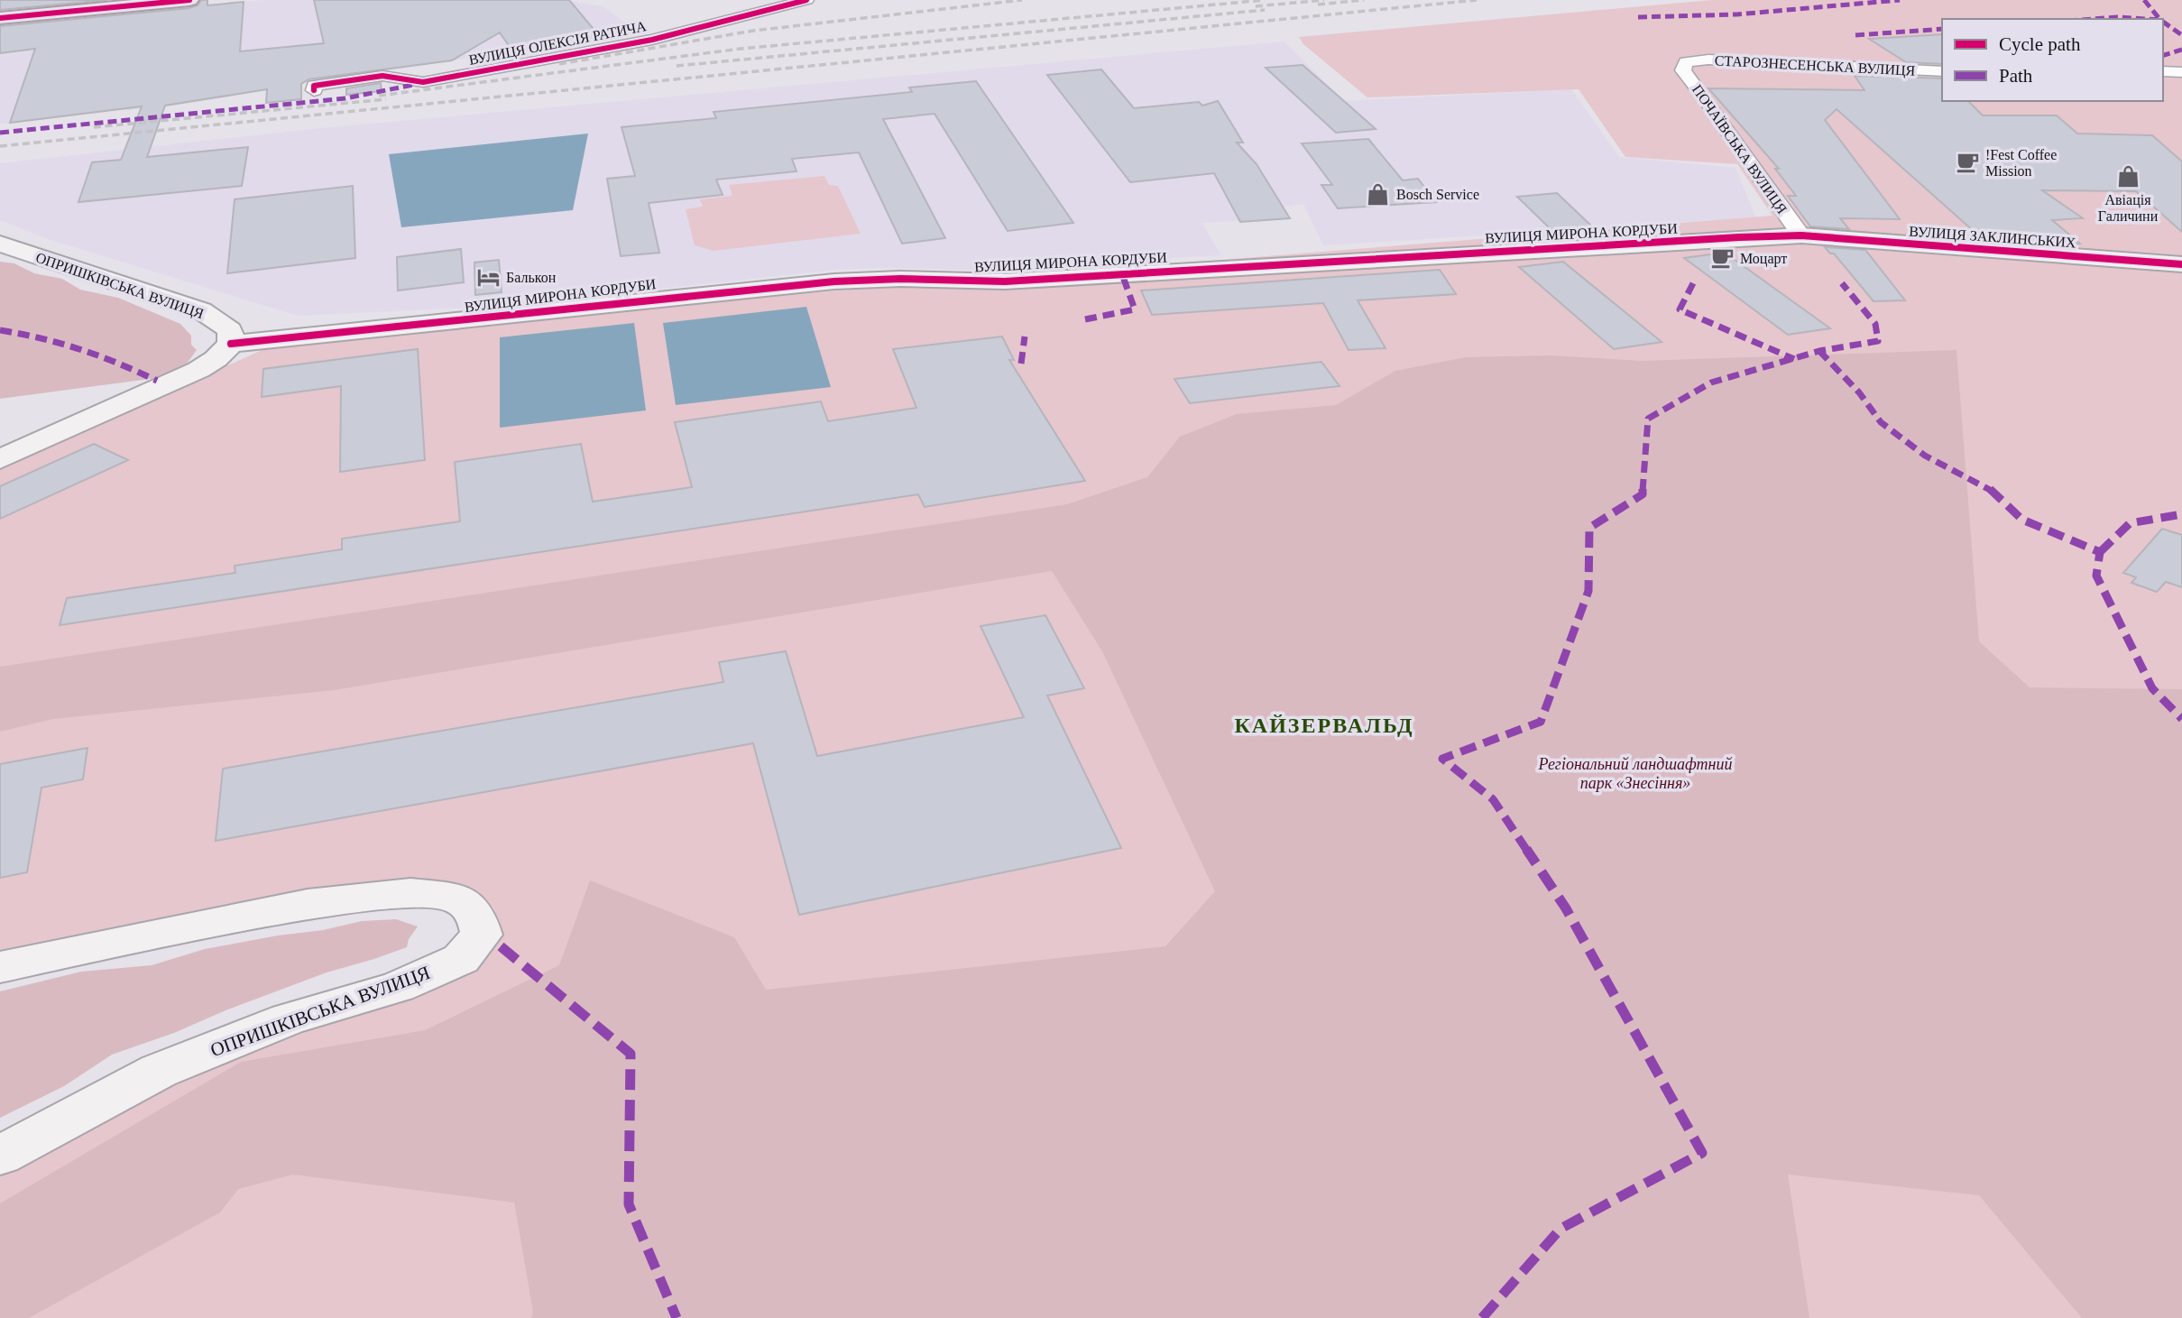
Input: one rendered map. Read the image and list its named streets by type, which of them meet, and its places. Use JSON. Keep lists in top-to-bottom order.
{
  "streets": {
    "street": [
      "ВУЛИЦЯ ОЛЕКСІЯ РАТИЧА",
      "СТАРОЗНЕСЕНСЬКА ВУЛИЦЯ",
      "ПОЧАЇВСЬКА ВУЛИЦЯ",
      "ВУЛИЦЯ МИРОНА КОРДУБИ",
      "ВУЛИЦЯ ЗАКЛИНСЬКИХ",
      "ОПРИШКІВСЬКА ВУЛИЦЯ"
    ]
  },
  "crossings": [
    ["СТАРОЗНЕСЕНСЬКА ВУЛИЦЯ", "ПОЧАЇВСЬКА ВУЛИЦЯ"],
    ["ПОЧАЇВСЬКА ВУЛИЦЯ", "ВУЛИЦЯ МИРОНА КОРДУБИ"],
    ["ПОЧАЇВСЬКА ВУЛИЦЯ", "ВУЛИЦЯ ЗАКЛИНСЬКИХ"],
    ["ВУЛИЦЯ МИРОНА КОРДУБИ", "ВУЛИЦЯ ЗАКЛИНСЬКИХ"],
    ["ВУЛИЦЯ МИРОНА КОРДУБИ", "ОПРИШКІВСЬКА ВУЛИЦЯ"]
  ],
  "districts": ["КАЙЗЕРВАЛЬД"],
  "parks": ["Регіональний ландшафтний парк «Знесіння»"],
  "places": {
    "cafe": ["!Fest Coffee Mission", "Моцарт"],
    "shop": ["Авіація Галичини", "Bosch Service"],
    "hotel": ["Балькон"]
  },
  "legend": ["Cycle path", "Path"]
}
